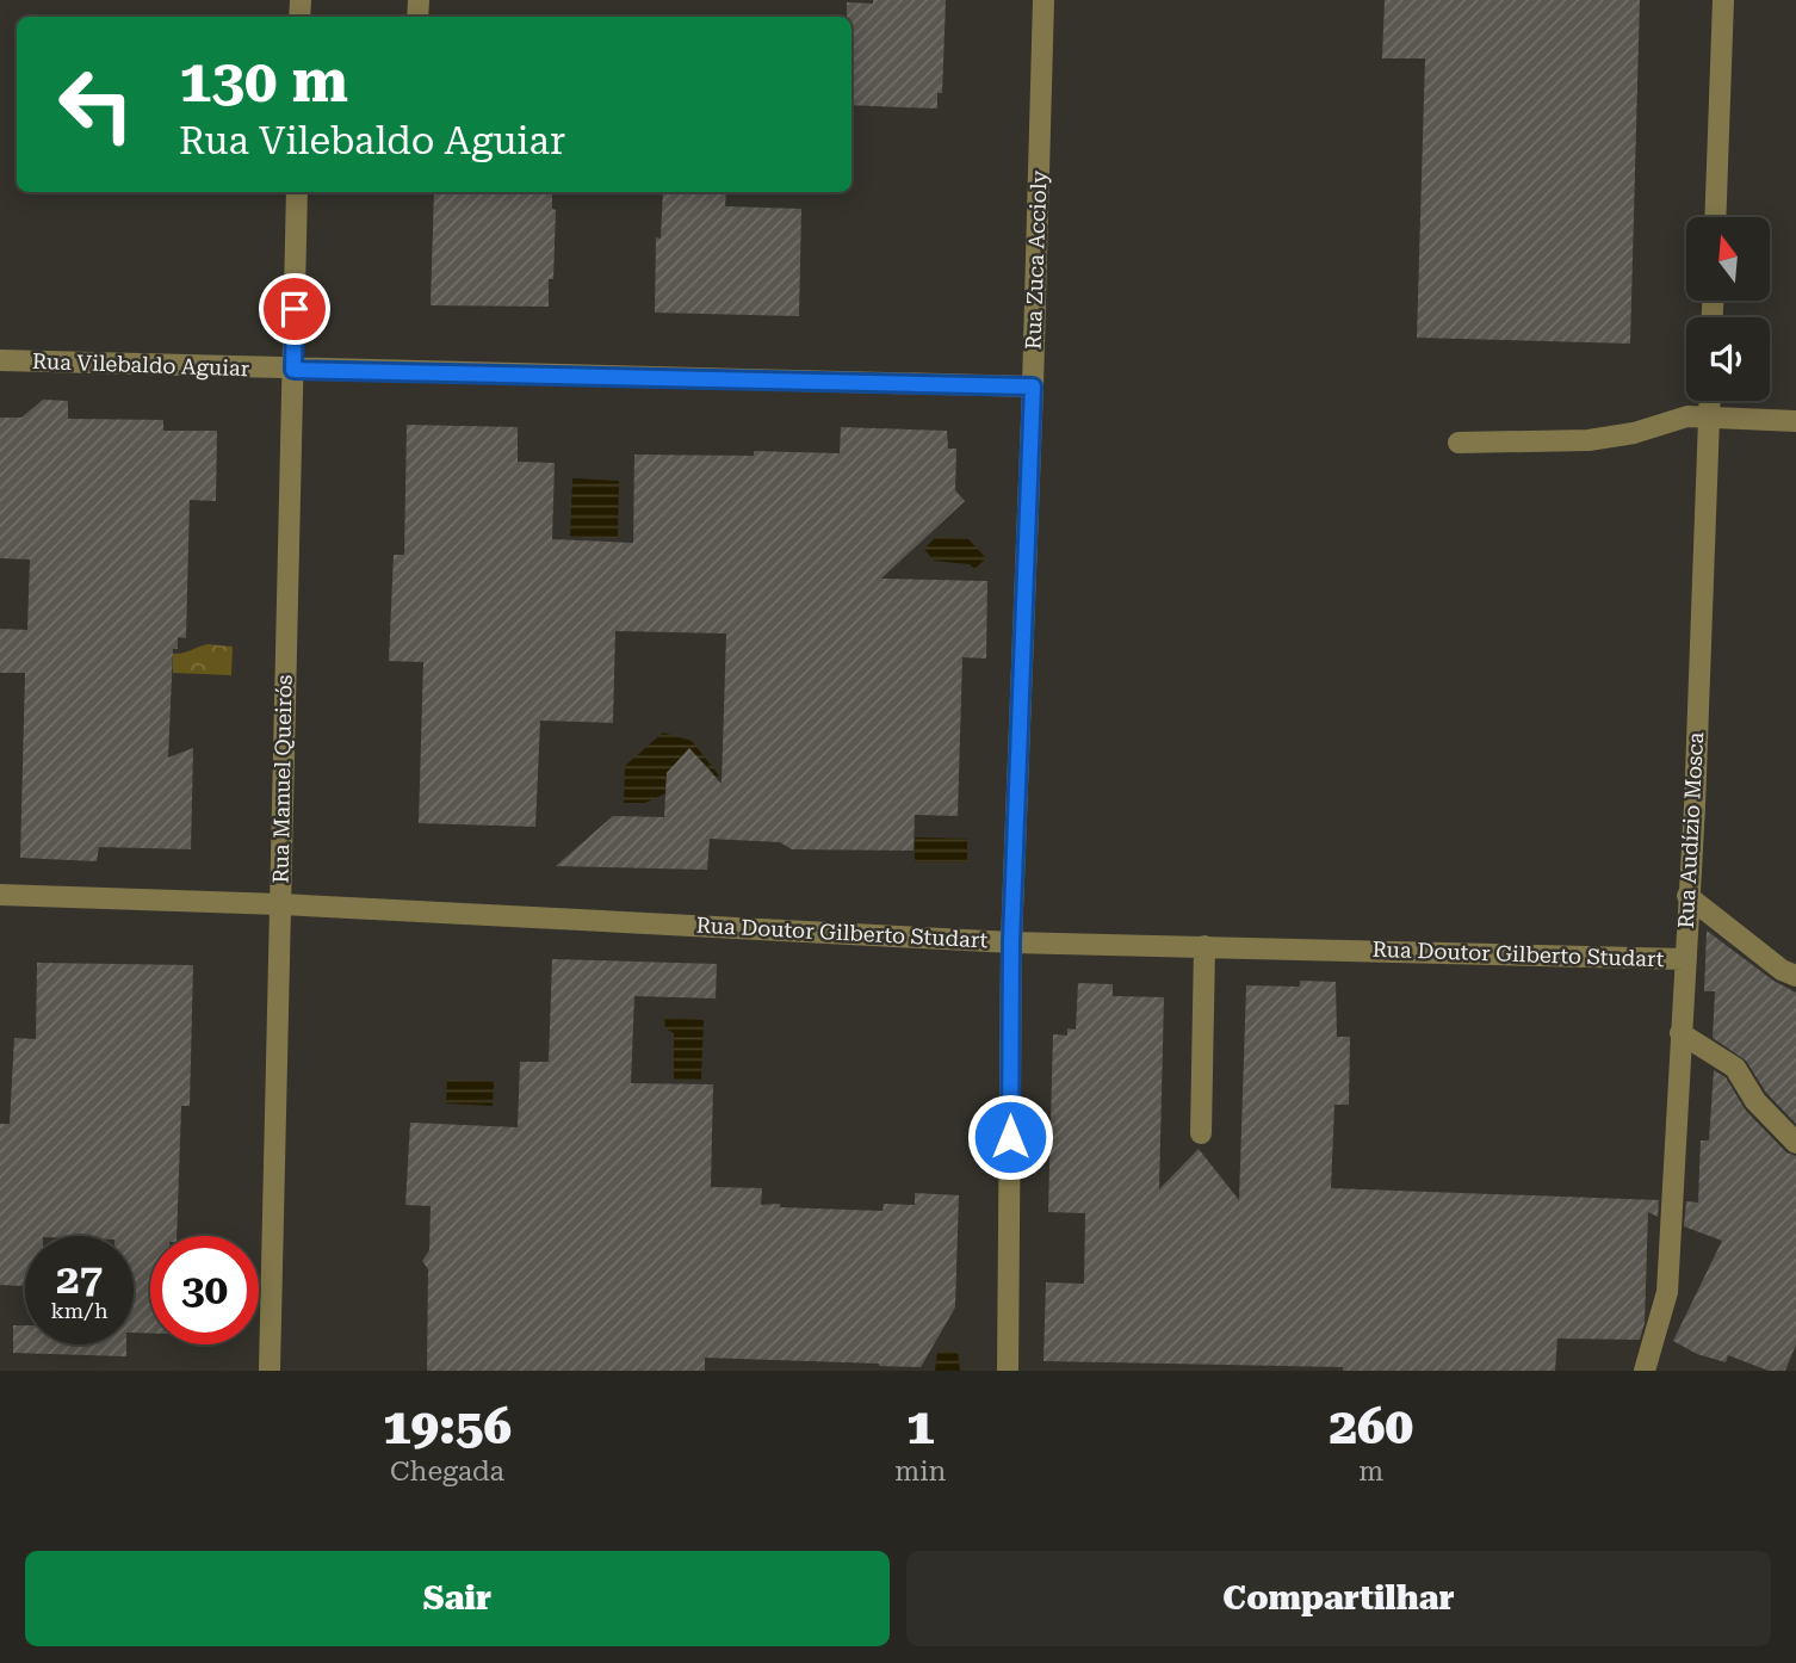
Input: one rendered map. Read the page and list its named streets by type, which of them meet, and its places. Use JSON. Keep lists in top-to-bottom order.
{
  "streets": {
    "street": [
      "Rua Zuca Accioly",
      "Rua Vilebaldo Aguiar",
      "Rua Manuel Queirós",
      "Rua Audízio Mosca",
      "Rua Doutor Gilberto Studart"
    ]
  },
  "crossings": [
    ["Rua Zuca Accioly", "Rua Vilebaldo Aguiar"],
    ["Rua Zuca Accioly", "Rua Doutor Gilberto Studart"],
    ["Rua Vilebaldo Aguiar", "Rua Manuel Queirós"],
    ["Rua Manuel Queirós", "Rua Doutor Gilberto Studart"],
    ["Rua Audízio Mosca", "Rua Doutor Gilberto Studart"]
  ],
  "north": "top",
  "page": {
    "turn": ["130 m", "Rua Vilebaldo Aguiar"],
    "speed": "27 km/h",
    "limit": "30",
    "eta": [
      "19:56",
      "Chegada",
      "1",
      "min",
      "260",
      "m"
    ],
    "buttons": ["Sair", "Compartilhar"]
  }
}
